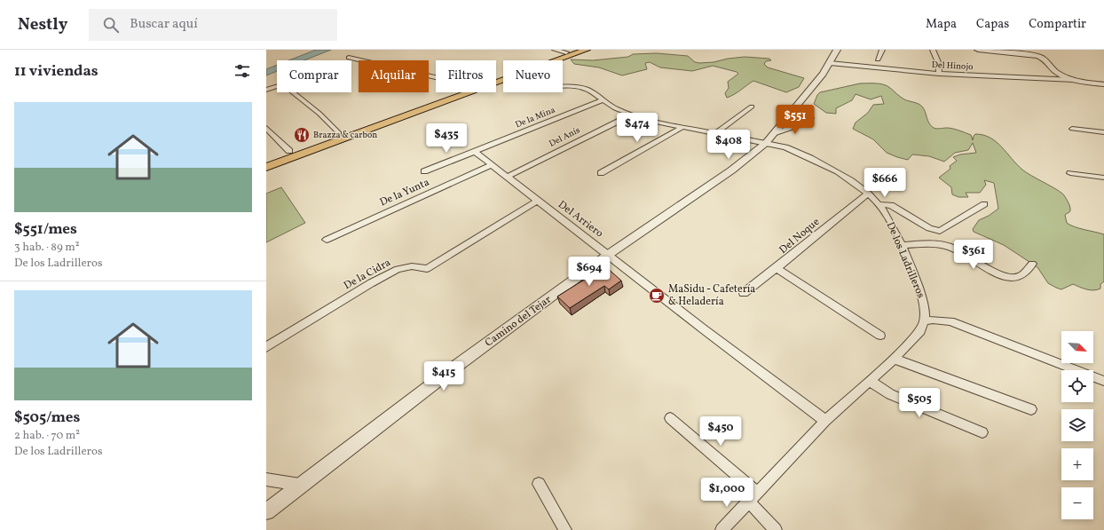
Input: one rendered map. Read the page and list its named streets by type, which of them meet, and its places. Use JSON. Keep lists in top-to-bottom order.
{
  "streets": {
    "street": [
      "Del Hinojo",
      "De la Mina",
      "Del Anís",
      "De la Yunta",
      "Del Arriero",
      "Del Noque",
      "De los Ladrilleros",
      "De la Cidra",
      "Camino del Tejar"
    ]
  },
  "crossings": [
    ["Del Hinojo", "Camino del Tejar"],
    ["De la Mina", "Del Arriero"],
    ["De la Mina", "De los Ladrilleros"],
    ["Del Anís", "Del Arriero"],
    ["Del Anís", "De los Ladrilleros"],
    ["De la Yunta", "Del Arriero"],
    ["Del Arriero", "De la Cidra"],
    ["Del Arriero", "Camino del Tejar"],
    ["Del Noque", "De los Ladrilleros"],
    ["De los Ladrilleros", "Camino del Tejar"]
  ],
  "places": {
    "restaurant": ["Brazza & carbon"],
    "cafe": ["MaSidu - Cafetería & Heladería"]
  },
  "north": "bottom right",
  "page": {
    "header": "Nestly",
    "search": "Buscar aquí",
    "nav": ["Mapa", "Capas", "Compartir"],
    "heading": "11 viviendas",
    "chip": [
      "Comprar",
      "Alquilar",
      "Filtros",
      "Nuevo"
    ],
    "list": [
      {
        "name": "$551/mes",
        "note": "3 hab. · 89 m² · De los Ladrilleros"
      },
      {
        "name": "$505/mes",
        "note": "2 hab. · 70 m² · De los Ladrilleros"
      }
    ],
    "price": [
      "$551",
      "$474",
      "$435",
      "$408",
      "$666",
      "$361",
      "$694",
      "$415",
      "$505",
      "$450",
      "$1,000"
    ],
    "map_buttons": ["+", "−"]
  }
}
